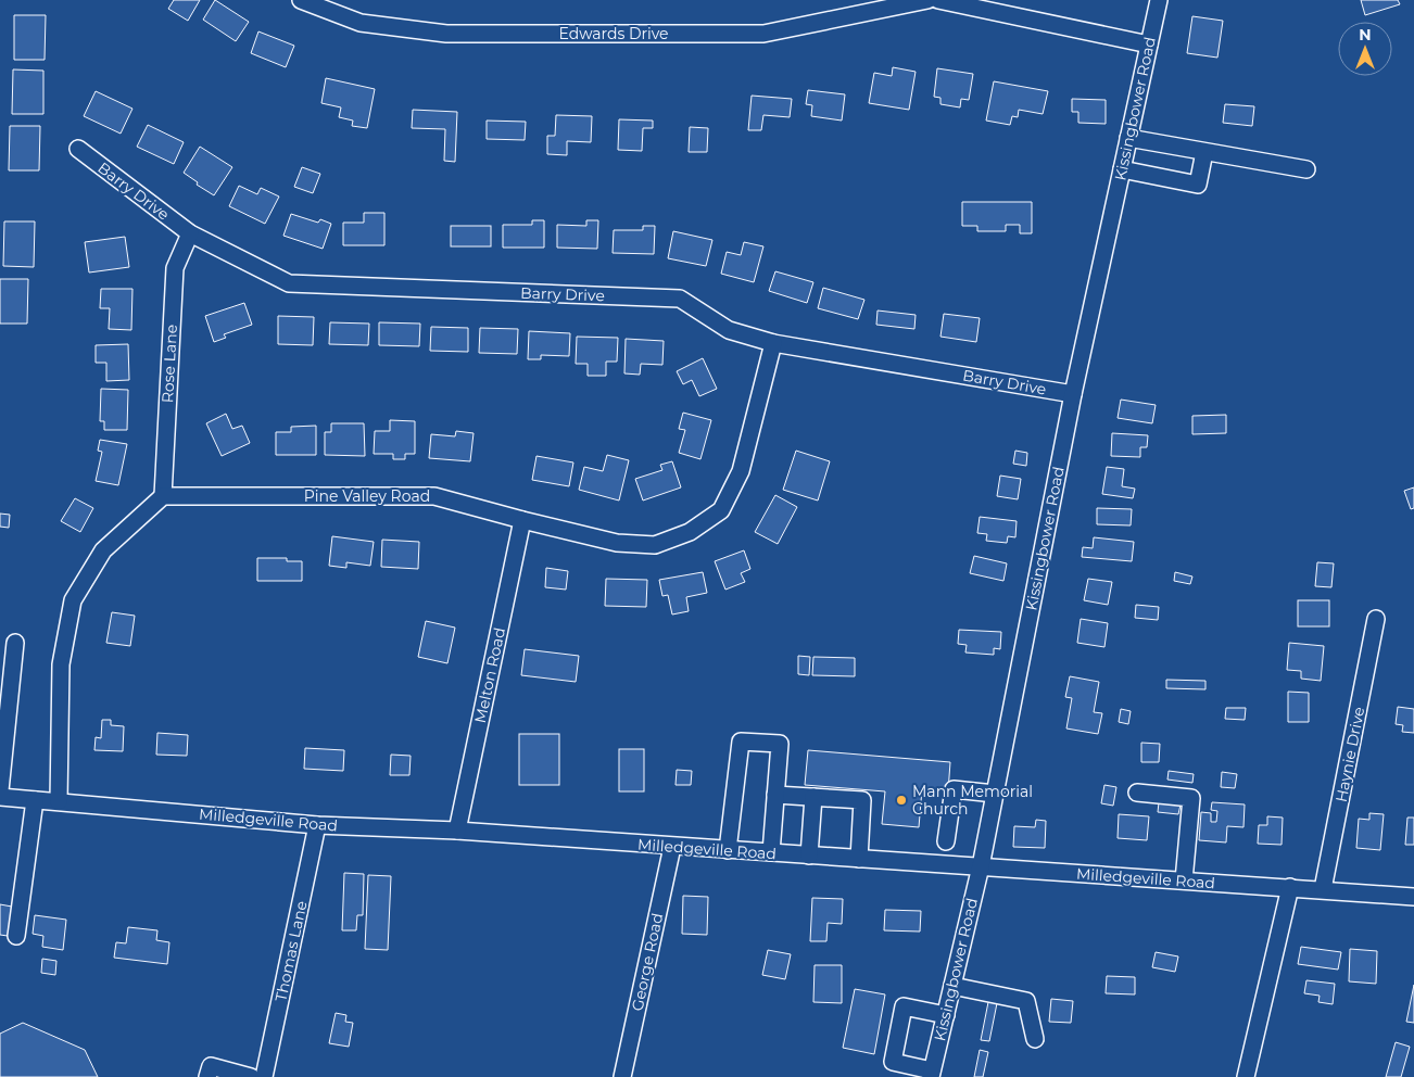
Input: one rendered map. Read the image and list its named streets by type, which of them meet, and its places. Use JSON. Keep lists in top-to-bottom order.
{
  "streets": {
    "street": [
      "Edwards Drive",
      "Kissingbower Road",
      "Barry Drive",
      "Rose Lane",
      "Pine Valley Road",
      "Melton Road",
      "Haynie Drive",
      "Milledgeville Road",
      "Thomas Lane",
      "George Road"
    ]
  },
  "crossings": [
    ["Kissingbower Road", "Barry Drive"],
    ["Kissingbower Road", "Milledgeville Road"],
    ["Barry Drive", "Rose Lane"],
    ["Barry Drive", "Pine Valley Road"],
    ["Rose Lane", "Pine Valley Road"],
    ["Pine Valley Road", "Melton Road"],
    ["Melton Road", "Milledgeville Road"],
    ["Haynie Drive", "Milledgeville Road"],
    ["Milledgeville Road", "Thomas Lane"],
    ["Milledgeville Road", "George Road"]
  ],
  "places": ["Mann Memorial Church"],
  "north": "top"
}
